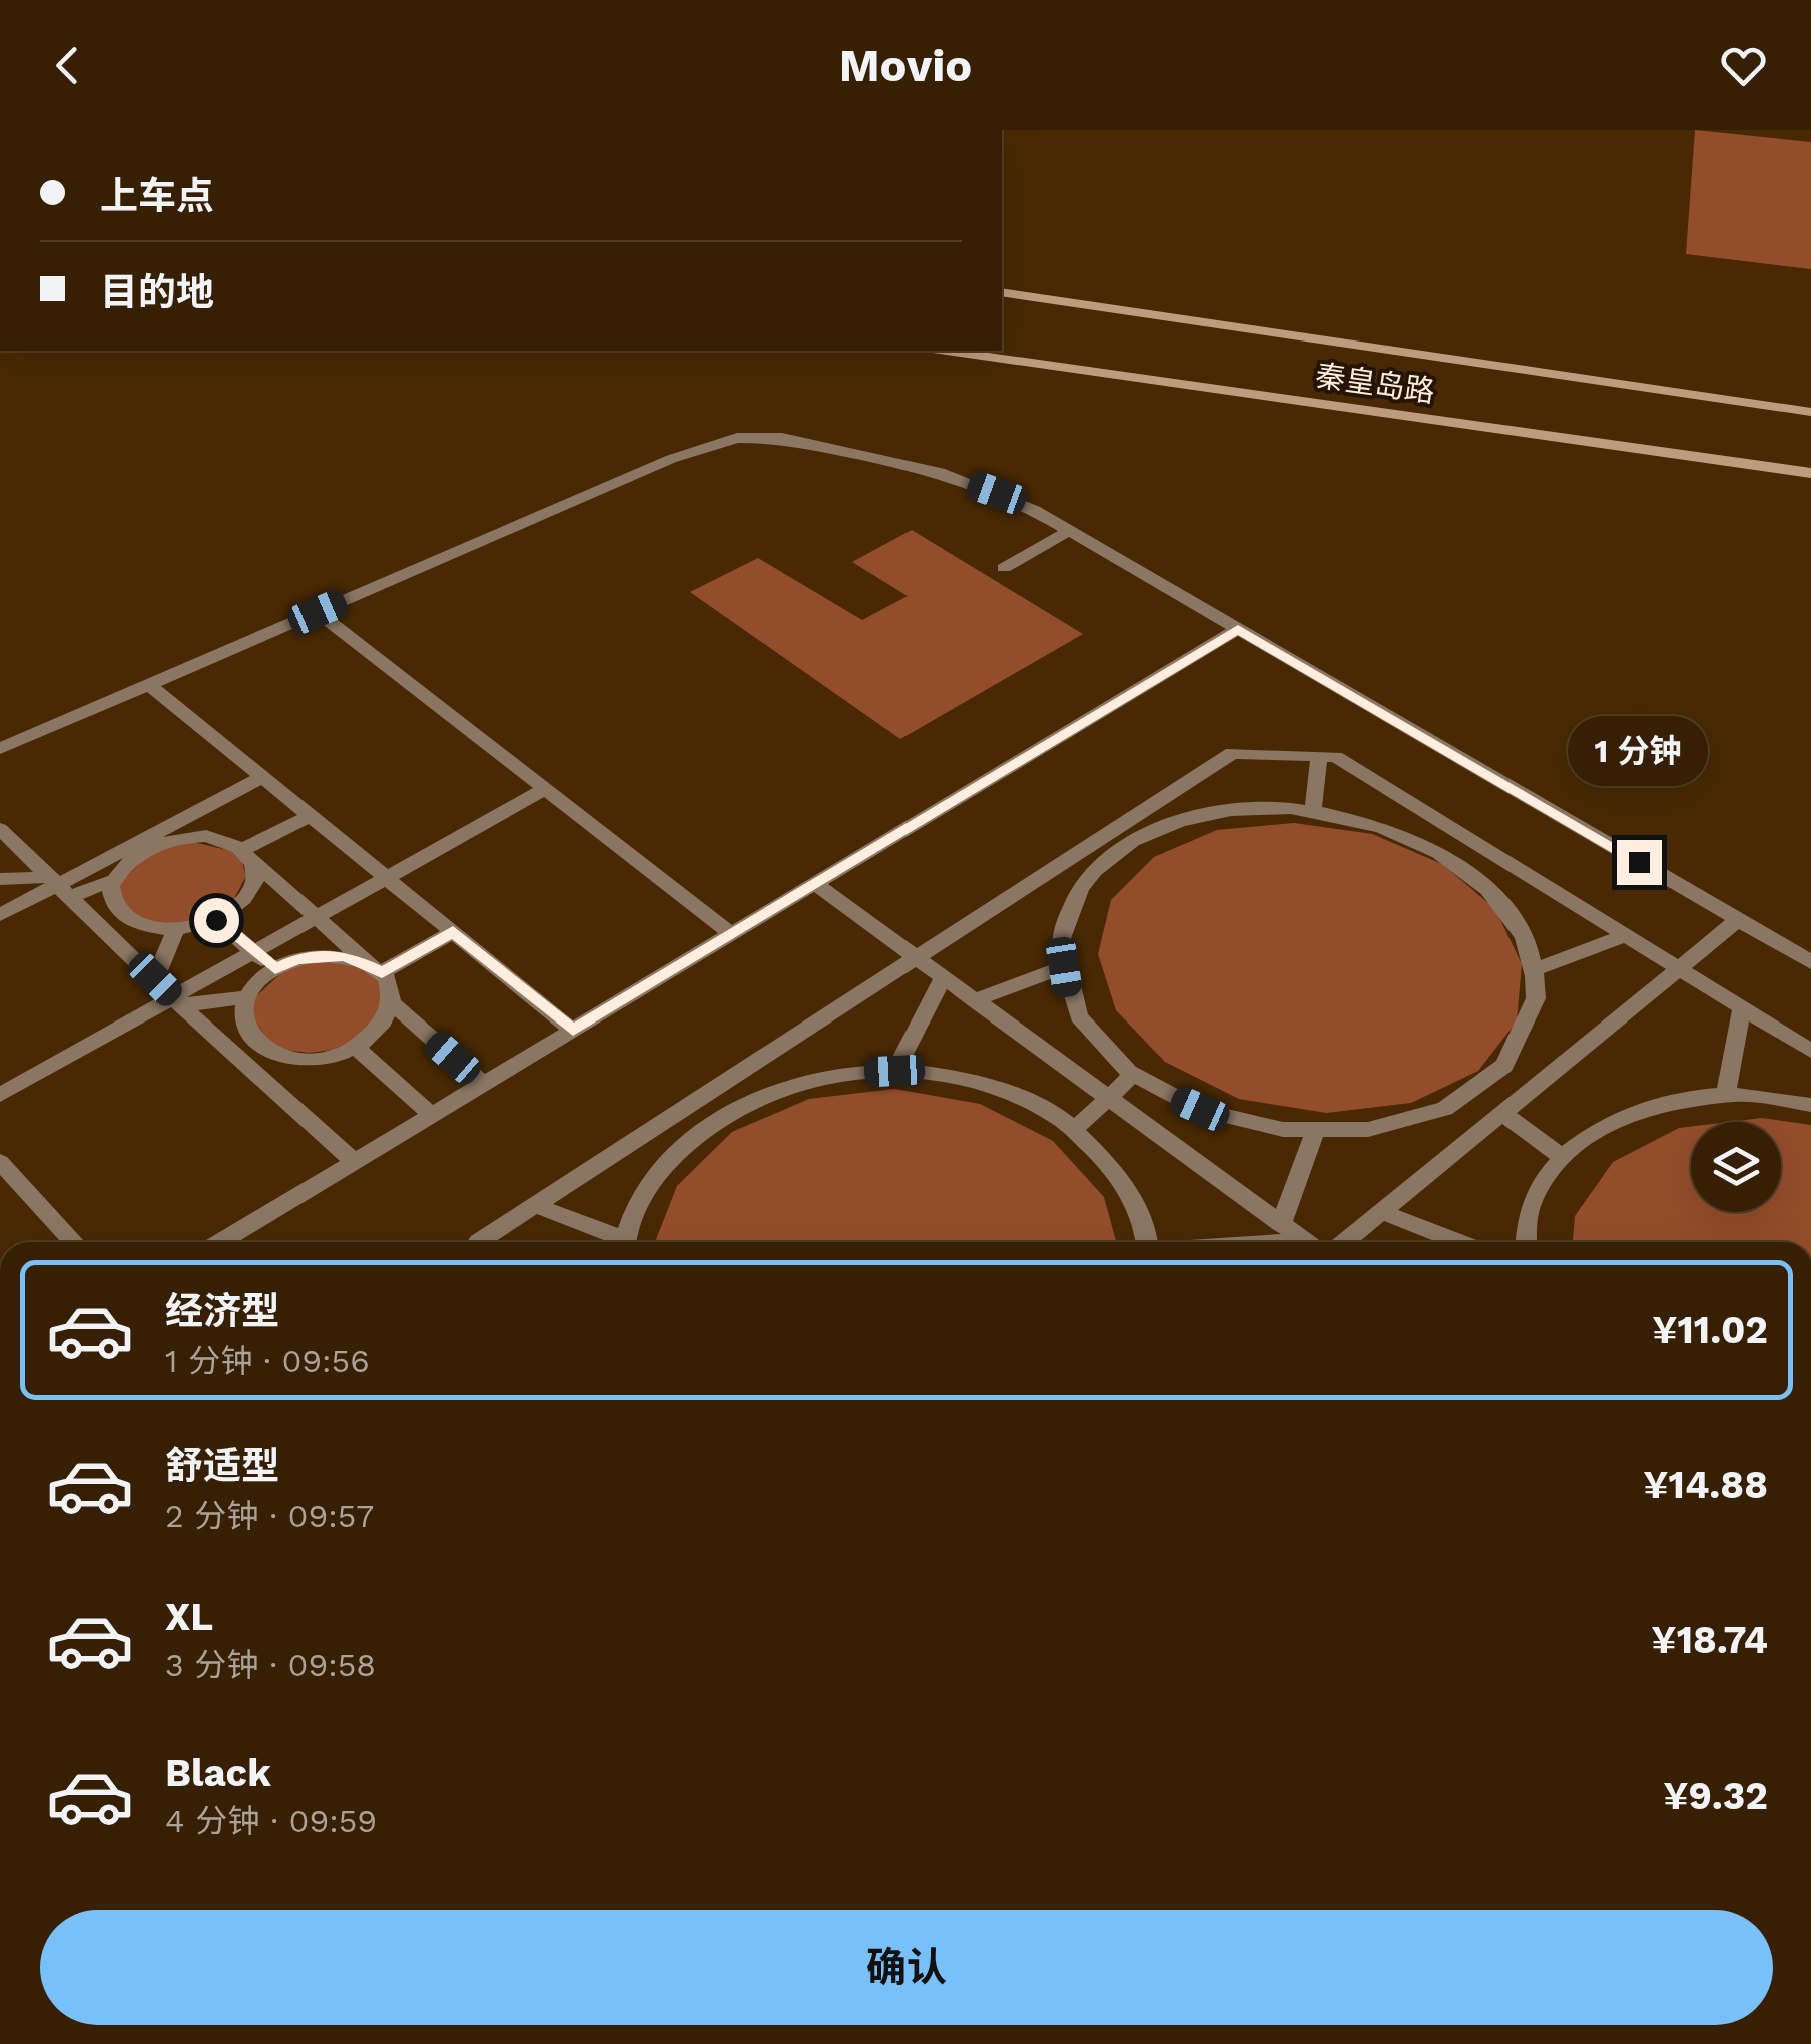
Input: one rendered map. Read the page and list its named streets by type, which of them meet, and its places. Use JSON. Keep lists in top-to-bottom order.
{
  "streets": {
    "street": ["秦皇岛路"]
  },
  "page": {
    "header": "Movio",
    "banner": ["上车点", "目的地"],
    "bubble": "1 分钟",
    "list": [
      {
        "name": "经济型",
        "note": "1 分钟 · 09:56",
        "value": "¥11.02"
      },
      {
        "name": "舒适型",
        "note": "2 分钟 · 09:57",
        "value": "¥14.88"
      },
      {
        "name": "XL",
        "note": "3 分钟 · 09:58",
        "value": "¥18.74"
      },
      {
        "name": "Black",
        "note": "4 分钟 · 09:59",
        "value": "¥9.32"
      }
    ],
    "buttons": "确认"
  }
}
